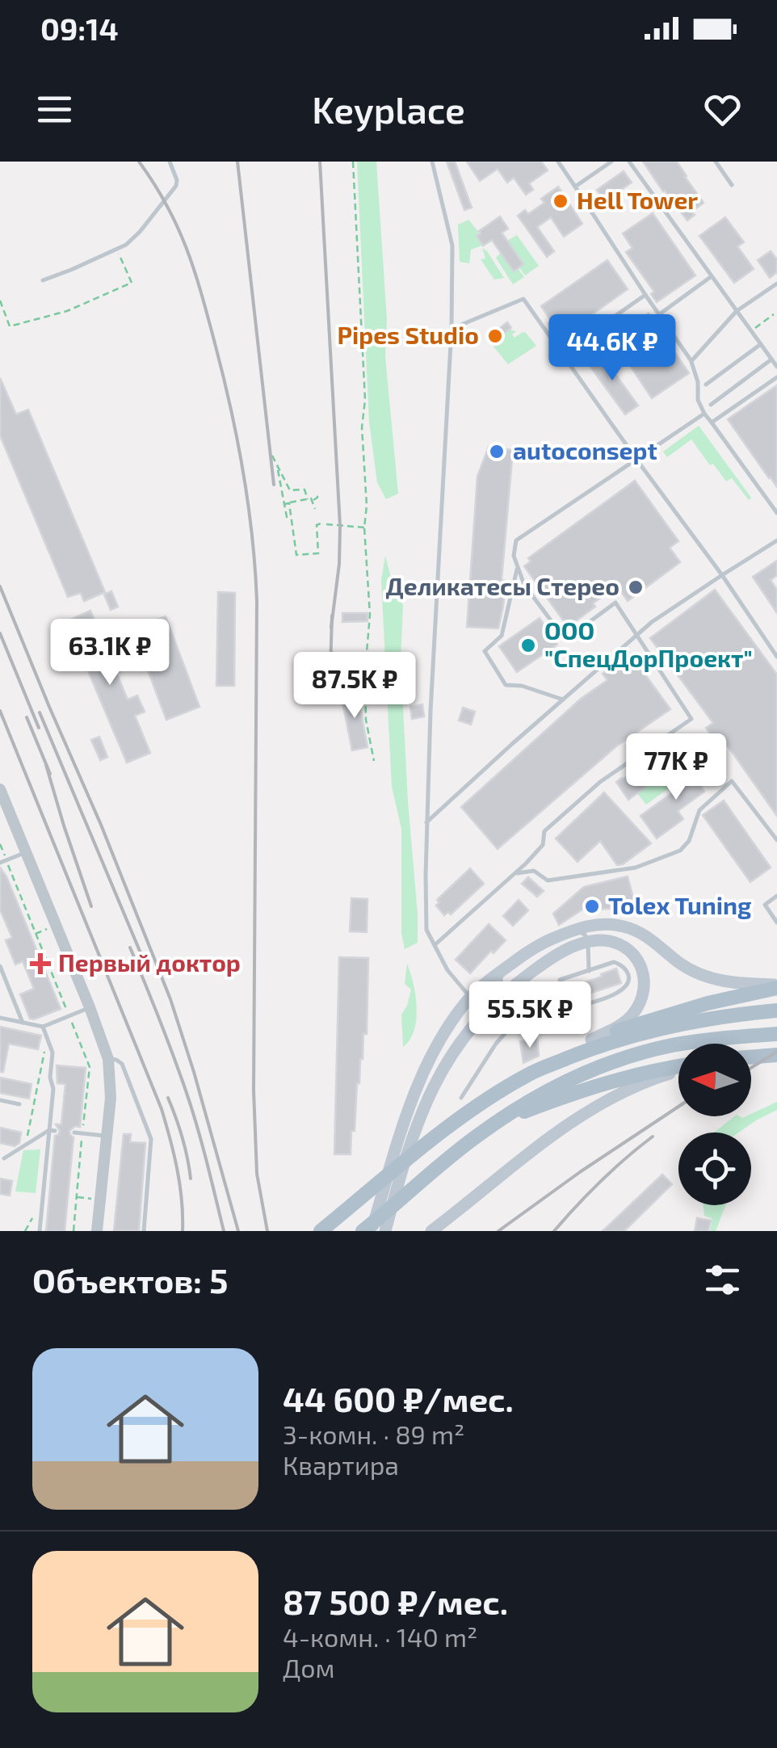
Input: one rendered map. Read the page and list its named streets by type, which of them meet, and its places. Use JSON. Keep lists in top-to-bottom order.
{
  "places": {
    "other": [
      "Hell Tower",
      "Pipes Studio",
      "autoconsept",
      "Деликатесы Стерео",
      "ООО \"СпецДорПроект\"",
      "Tolex Tuning"
    ],
    "health": ["Первый доктор"]
  },
  "north": "left",
  "page": {
    "status": "09:14",
    "header": "Keyplace",
    "price": [
      "44.6K ₽",
      "63.1K ₽",
      "87.5K ₽",
      "77K ₽",
      "55.5K ₽"
    ],
    "heading": "Объектов: 5",
    "list": [
      {
        "name": "44 600 ₽/мес.",
        "note": "3-комн. · 89 m² · Квартира"
      },
      {
        "name": "87 500 ₽/мес.",
        "note": "4-комн. · 140 m² · Дом"
      }
    ]
  }
}
